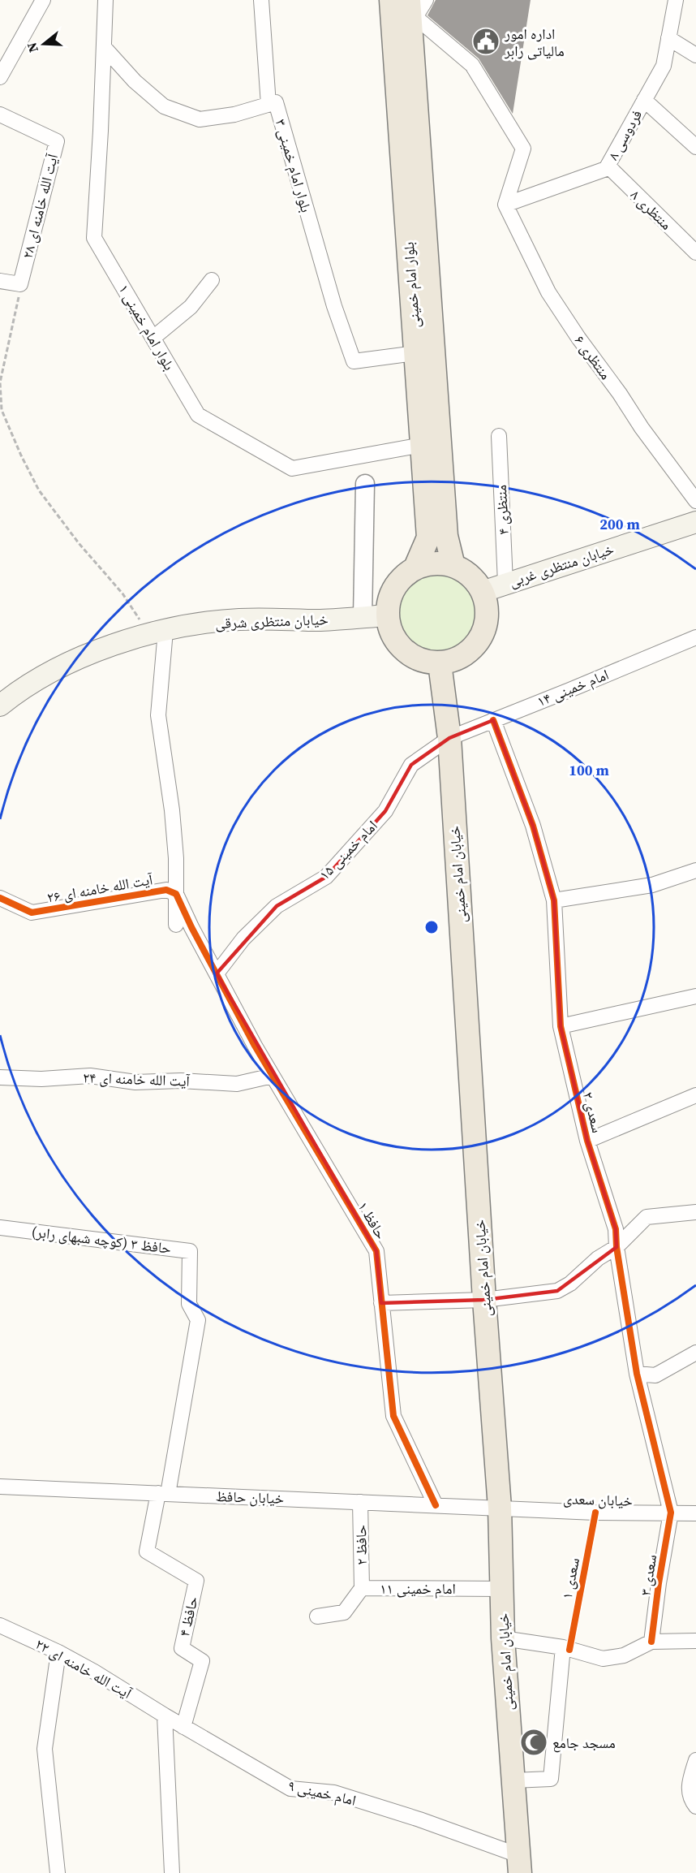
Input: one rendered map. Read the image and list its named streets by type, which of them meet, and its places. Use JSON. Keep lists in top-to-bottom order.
{
  "streets": {
    "main road": [
      "بلوار امام خمینی",
      "خیابان منتظری غربی",
      "خیابان منتظری شرقی",
      "خیابان امام خمینی"
    ],
    "street": [
      "فردوسی ۸",
      "بلوار امام خمینی ۳",
      "آیت الله خامنه ای ۲۸",
      "منتظری ۸",
      "بلوار امام خمینی ۱",
      "منتظری ۶",
      "منتظری ۴",
      "امام خمینی ۱۴",
      "امام خمینی ۱۵",
      "آیت الله خامنه ای ۲۶",
      "آیت الله خامنه ای ۲۴",
      "سعدی ۲",
      "حافظ ۱",
      "حافظ ۳ (کوچه شبهای رابر)",
      "خیابان حافظ",
      "خیابان سعدی",
      "حافظ ۲",
      "سعدی ۳",
      "امام خمینی ۱۱",
      "حافظ ۴",
      "آیت الله خامنه ای ۲۲",
      "امام خمینی ۹"
    ],
    "cycle path": ["سعدی ۱"]
  },
  "crossings": [
    ["فردوسی ۸", "منتظری ۸"],
    ["فردوسی ۸", "منتظری ۶"],
    ["بلوار امام خمینی ۳", "بلوار امام خمینی"],
    ["بلوار امام خمینی ۳", "بلوار امام خمینی ۱"],
    ["بلوار امام خمینی", "بلوار امام خمینی ۱"],
    ["بلوار امام خمینی", "خیابان منتظری غربی"],
    ["بلوار امام خمینی", "خیابان منتظری شرقی"],
    ["بلوار امام خمینی", "خیابان امام خمینی"],
    ["منتظری ۴", "خیابان منتظری غربی"],
    ["خیابان منتظری غربی", "خیابان منتظری شرقی"],
    ["خیابان منتظری غربی", "خیابان امام خمینی"],
    ["خیابان منتظری شرقی", "خیابان امام خمینی"],
    ["امام خمینی ۱۴", "امام خمینی ۱۵"],
    ["امام خمینی ۱۴", "خیابان امام خمینی"],
    ["امام خمینی ۱۴", "سعدی ۲"],
    ["امام خمینی ۱۵", "خیابان امام خمینی"],
    ["امام خمینی ۱۵", "حافظ ۱"],
    ["خیابان امام خمینی", "خیابان حافظ"],
    ["خیابان امام خمینی", "خیابان سعدی"],
    ["خیابان امام خمینی", "امام خمینی ۱۱"],
    ["خیابان امام خمینی", "امام خمینی ۹"],
    ["آیت الله خامنه ای ۲۴", "حافظ ۱"],
    ["سعدی ۲", "خیابان سعدی"],
    ["سعدی ۲", "سعدی ۳"],
    ["حافظ ۱", "خیابان حافظ"],
    ["حافظ ۳ (کوچه شبهای رابر)", "خیابان حافظ"],
    ["حافظ ۳ (کوچه شبهای رابر)", "حافظ ۴"],
    ["خیابان حافظ", "خیابان سعدی"],
    ["خیابان حافظ", "حافظ ۲"],
    ["خیابان حافظ", "حافظ ۴"],
    ["خیابان سعدی", "سعدی ۳"],
    ["حافظ ۲", "امام خمینی ۱۱"],
    ["حافظ ۴", "امام خمینی ۹"],
    ["آیت الله خامنه ای ۲۲", "امام خمینی ۹"]
  ],
  "places": {
    "public building": ["اداره امور مالیاتی رابر"],
    "mosque": ["مسجد جامع"]
  },
  "north": "left",
  "rings": ["200 m", "100 m"]
}
